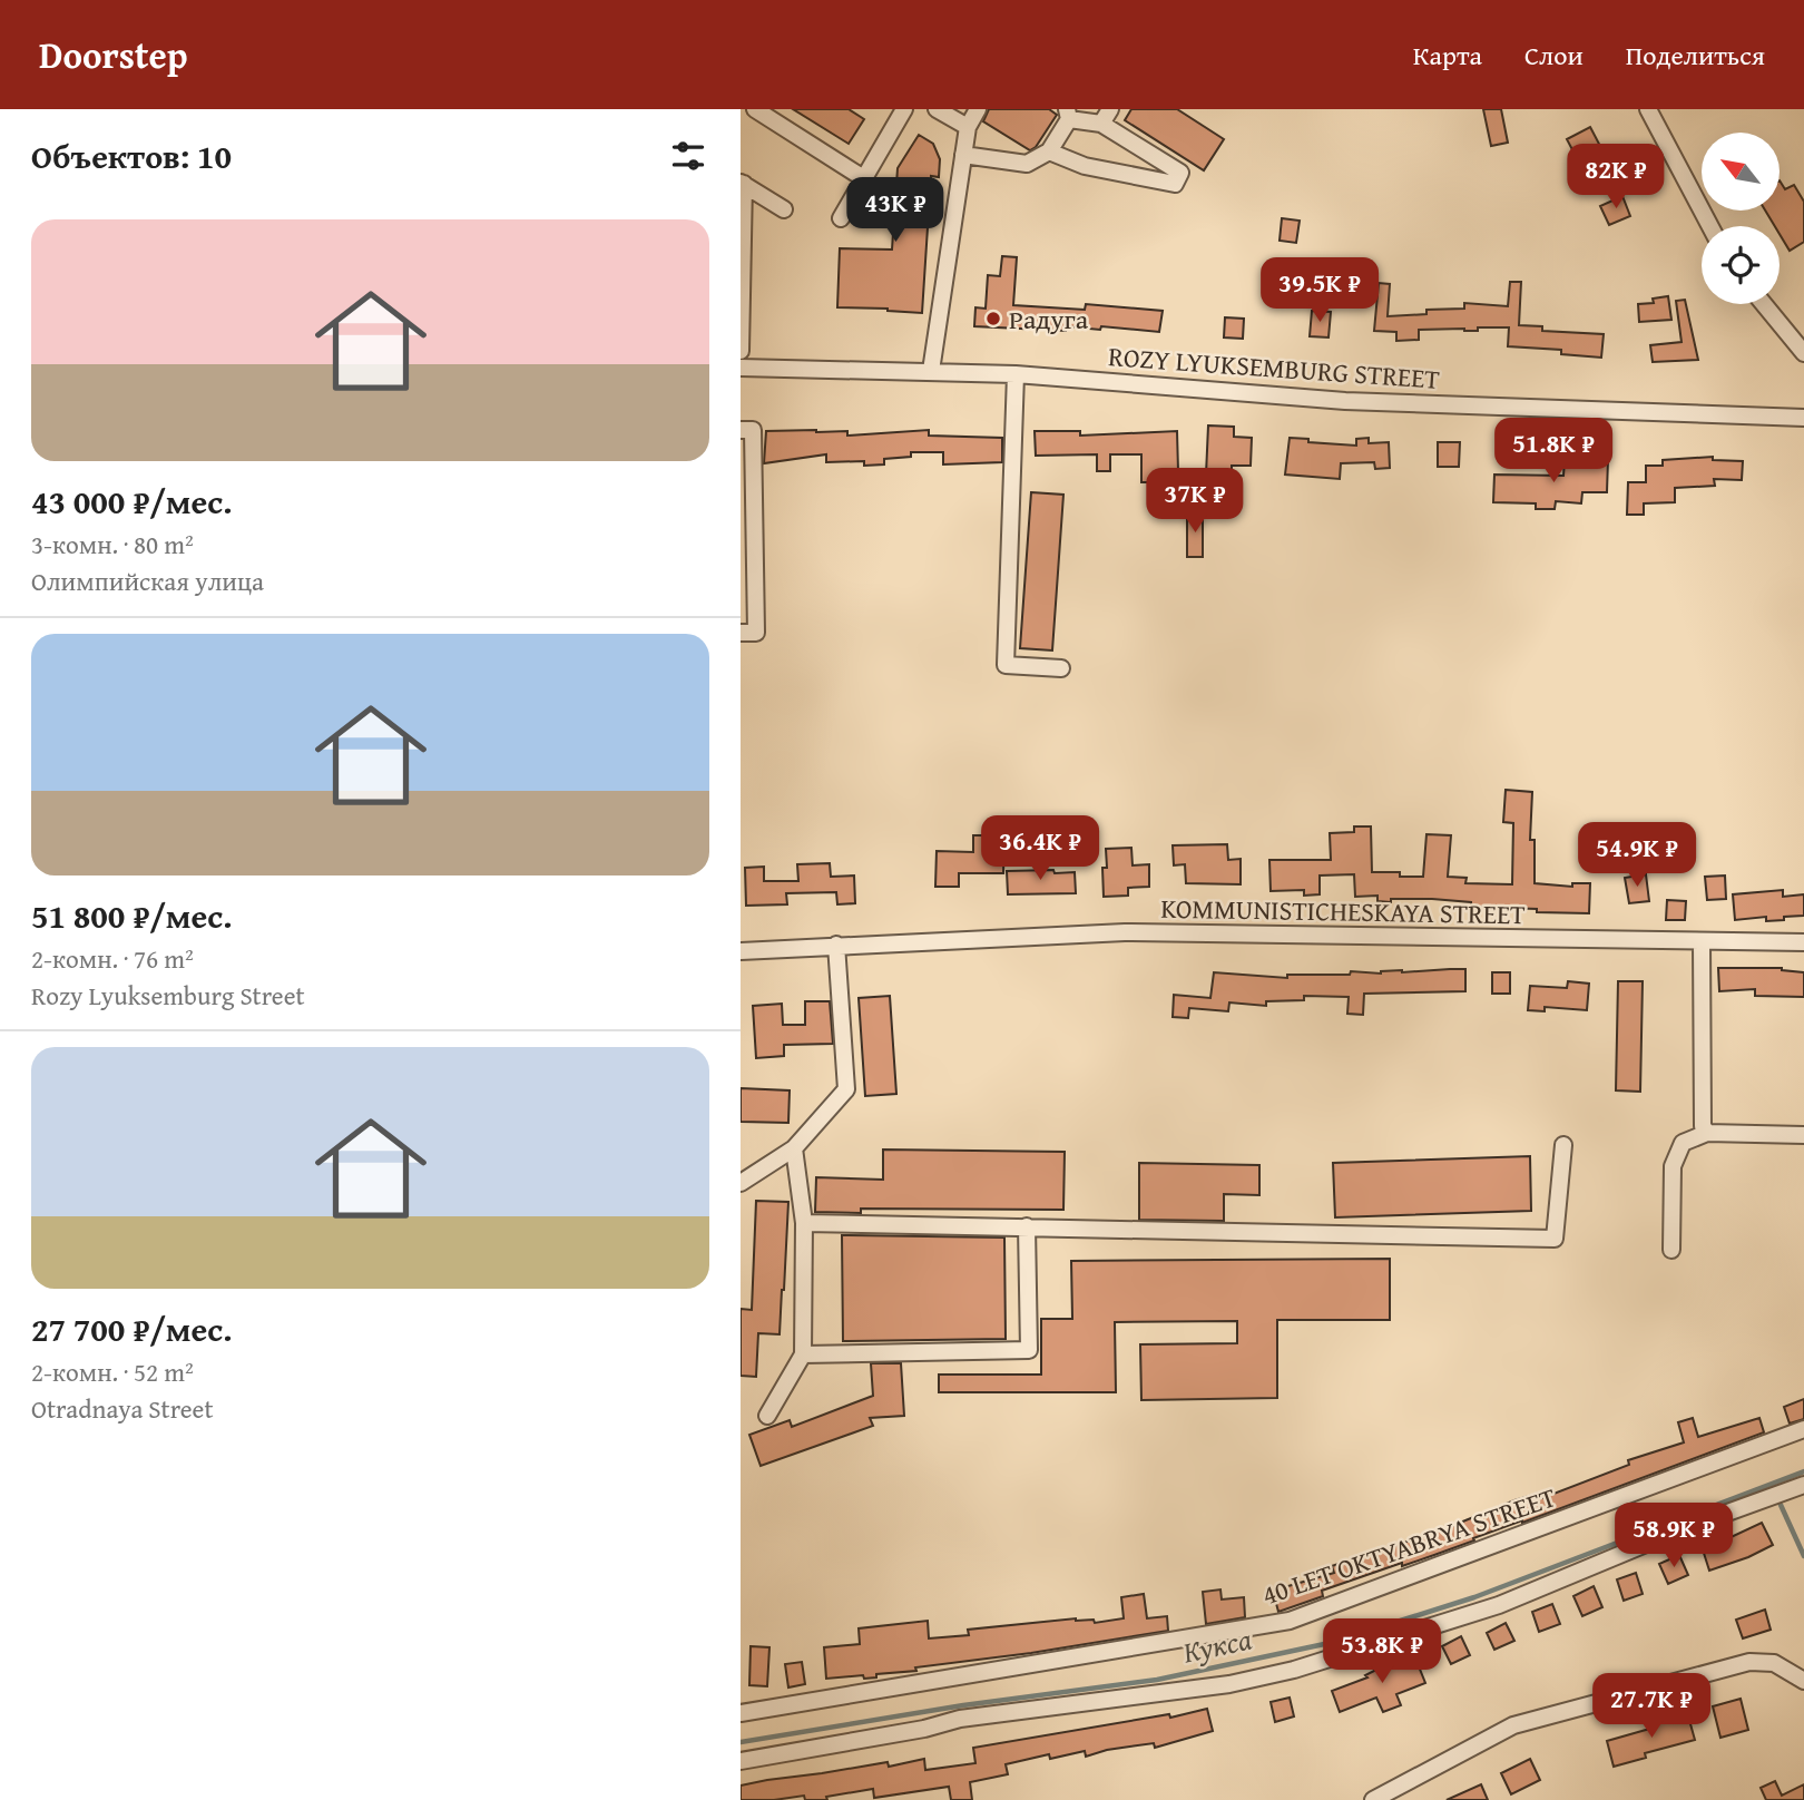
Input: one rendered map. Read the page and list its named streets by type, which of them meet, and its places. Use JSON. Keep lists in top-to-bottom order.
{
  "streets": {
    "street": ["ROZY LYUKSEMBURG STREET", "KOMMUNISTICHESKAYA STREET", "40 LET OKTYABRYA STREET"]
  },
  "water": ["Кукса"],
  "places": ["Радуга"],
  "north": "top left",
  "page": {
    "header": "Doorstep",
    "nav": ["Карта", "Слои", "Поделиться"],
    "heading": "Объектов: 10",
    "price": [
      "82K ₽",
      "43K ₽",
      "39.5K ₽",
      "51.8K ₽",
      "37K ₽",
      "36.4K ₽",
      "54.9K ₽",
      "58.9K ₽",
      "53.8K ₽",
      "27.7K ₽"
    ],
    "list": [
      {
        "name": "43 000 ₽/мес.",
        "note": "3-комн. · 80 m² · Олимпийская улица"
      },
      {
        "name": "51 800 ₽/мес.",
        "note": "2-комн. · 76 m² · Rozy Lyuksemburg Street"
      },
      {
        "name": "27 700 ₽/мес.",
        "note": "2-комн. · 52 m² · Otradnaya Street"
      }
    ]
  }
}
